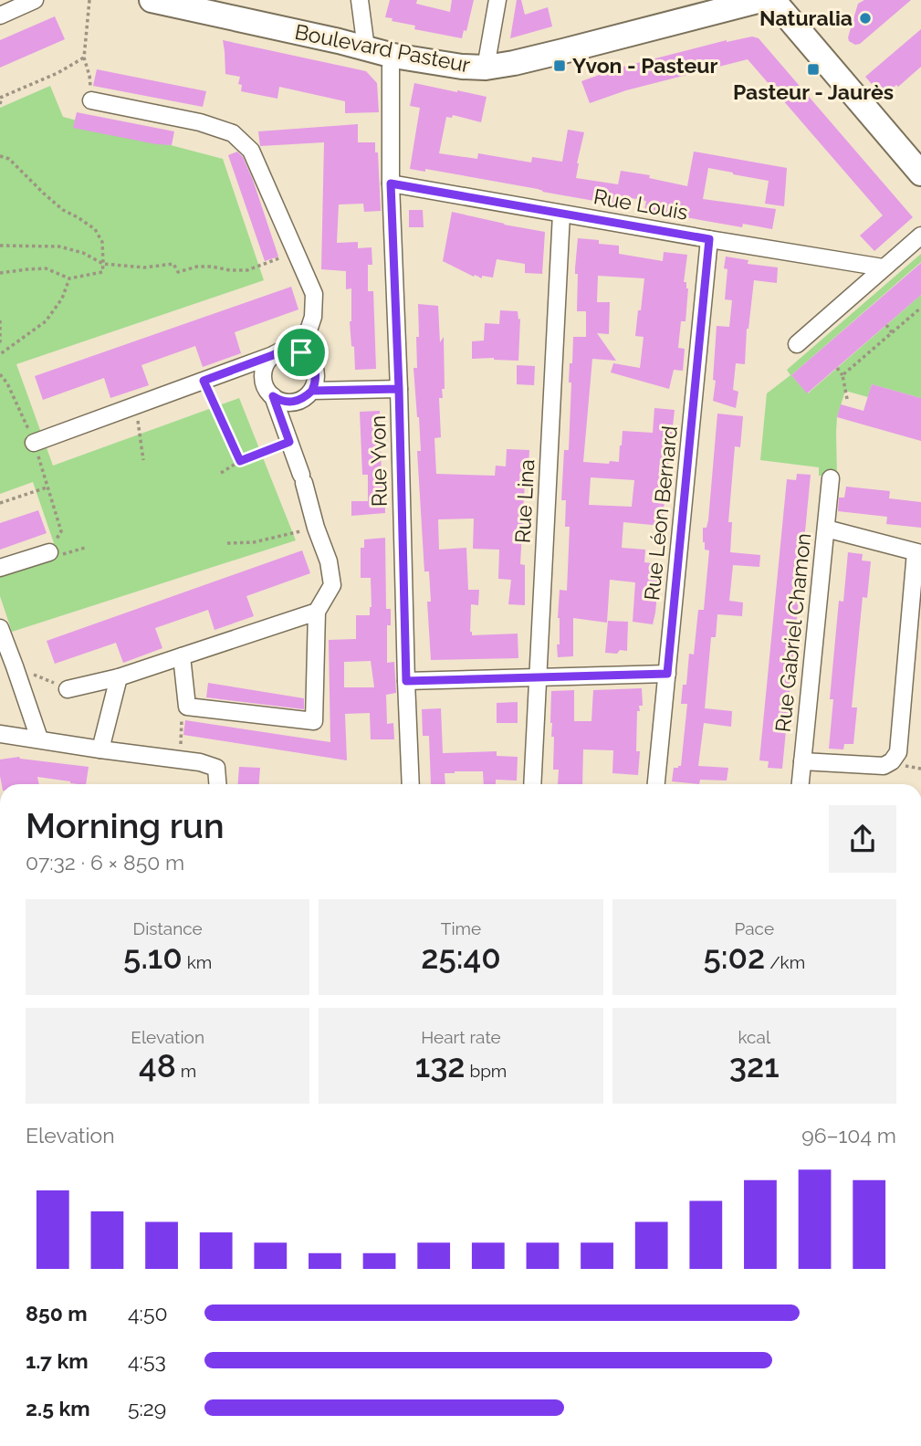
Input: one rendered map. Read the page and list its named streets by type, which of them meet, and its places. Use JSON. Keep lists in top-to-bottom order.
{
  "streets": {
    "main road": ["Boulevard Pasteur"],
    "street": [
      "Rue Louis",
      "Rue Yvon",
      "Rue Lina",
      "Rue Léon Bernard",
      "Rue Gabriel Chamon"
    ]
  },
  "crossings": [
    ["Boulevard Pasteur", "Rue Yvon"],
    ["Rue Louis", "Rue Yvon"],
    ["Rue Louis", "Rue Lina"],
    ["Rue Louis", "Rue Léon Bernard"]
  ],
  "places": {
    "other": ["Naturalia"],
    "transit": ["Yvon - Pasteur", "Pasteur - Jaurès"]
  },
  "page": {
    "heading": ["Morning run", "07:32 · 6 × 850 m"],
    "stats": [
      ["Distance", "5.10 km"],
      ["Time", "25:40"],
      ["Pace", "5:02 /km"],
      ["Elevation", "48 m"],
      ["Heart rate", "132 bpm"],
      ["kcal", "321"]
    ],
    "chart": ["Elevation", "96–104 m"],
    "list": [
      {
        "name": "850 m",
        "note": "4:50"
      },
      {
        "name": "1.7 km",
        "note": "4:53"
      },
      {
        "name": "2.5 km",
        "note": "5:29"
      }
    ]
  }
}
